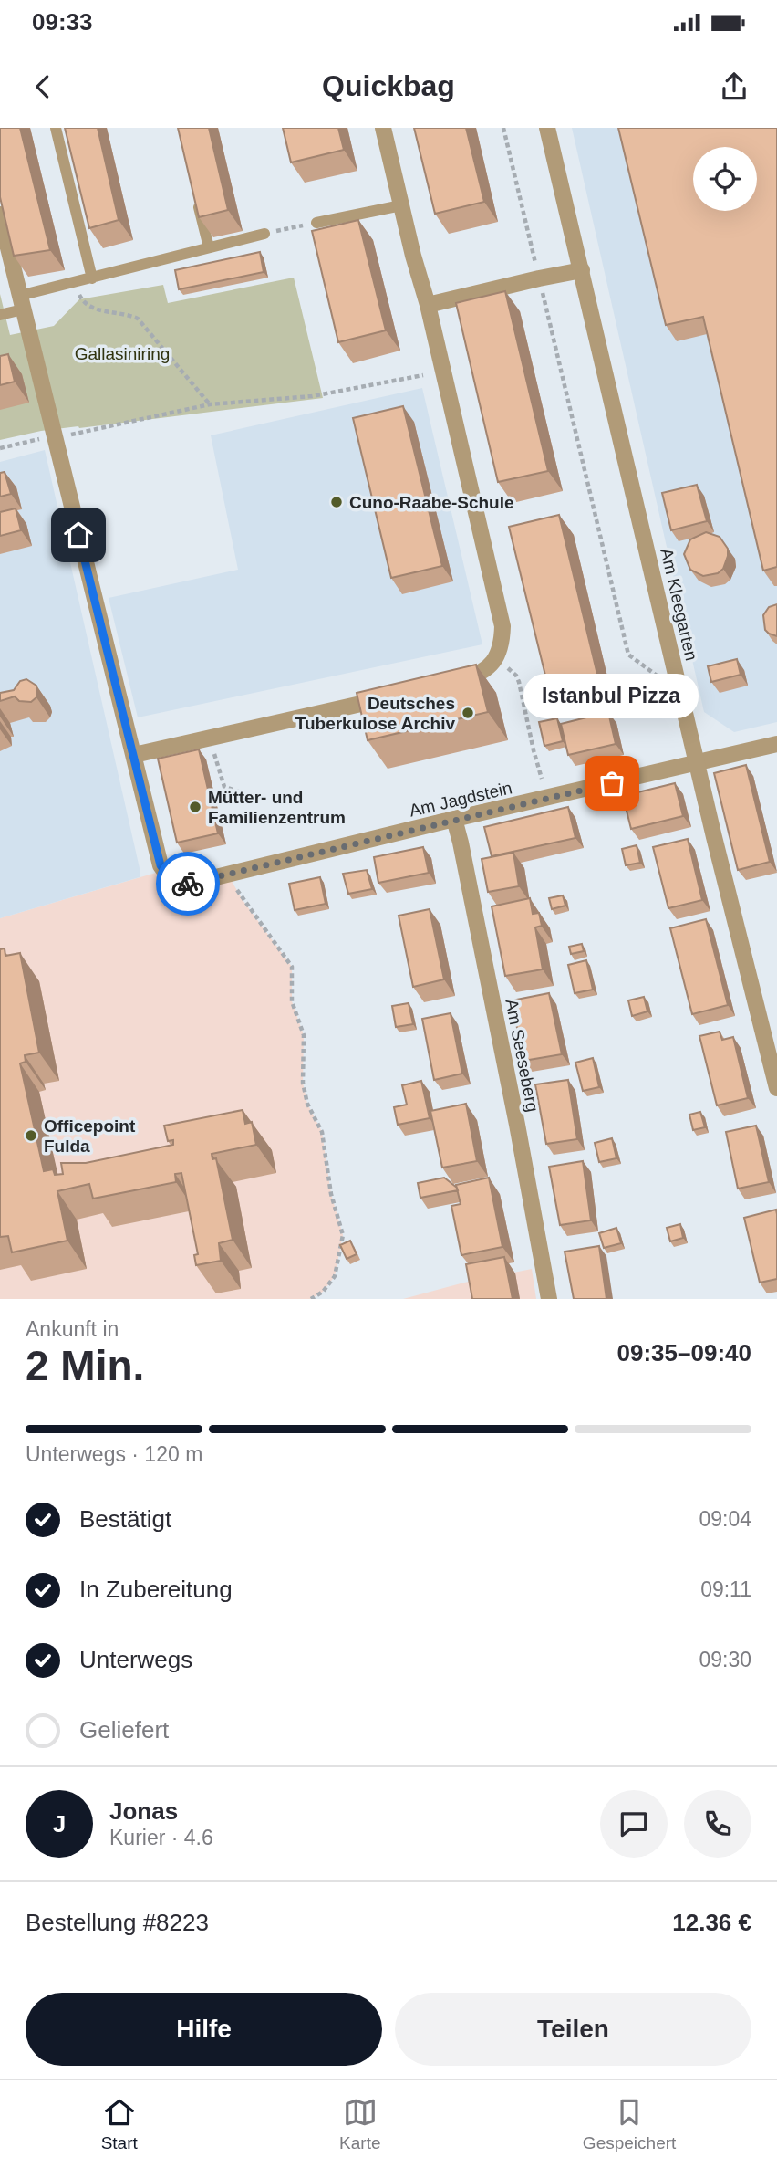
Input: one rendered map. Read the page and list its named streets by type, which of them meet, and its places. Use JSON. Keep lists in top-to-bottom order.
{
  "streets": {
    "street": ["Am Kleegarten", "Am Jagdstein", "Am Seeseberg"]
  },
  "crossings": [
    ["Am Kleegarten", "Am Jagdstein"],
    ["Am Jagdstein", "Am Seeseberg"]
  ],
  "parks": ["Gallasiniring"],
  "places": [
    "Cuno-Raabe-Schule",
    "Deutsches Tuberkulose Archiv",
    "Istanbul Pizza",
    "Mütter- und Familienzentrum",
    "Officepoint Fulda"
  ],
  "page": {
    "status": "09:33",
    "header": "Quickbag",
    "bubble": "Istanbul Pizza",
    "heading": ["2 Min.", "Ankunft in", "09:35–09:40"],
    "panel": [
      "Jonas",
      "Kurier · 4.6",
      "Bestellung #8223",
      "12.36 €"
    ],
    "bar": "Unterwegs · 120 m",
    "list": [
      ["Bestätigt", "09:04"],
      ["In Zubereitung", "09:11"],
      ["Unterwegs", "09:30"],
      "Geliefert"
    ],
    "round": "J",
    "buttons": ["Hilfe", "Teilen"],
    "tabs": ["Start", "Karte", "Gespeichert"]
  }
}
